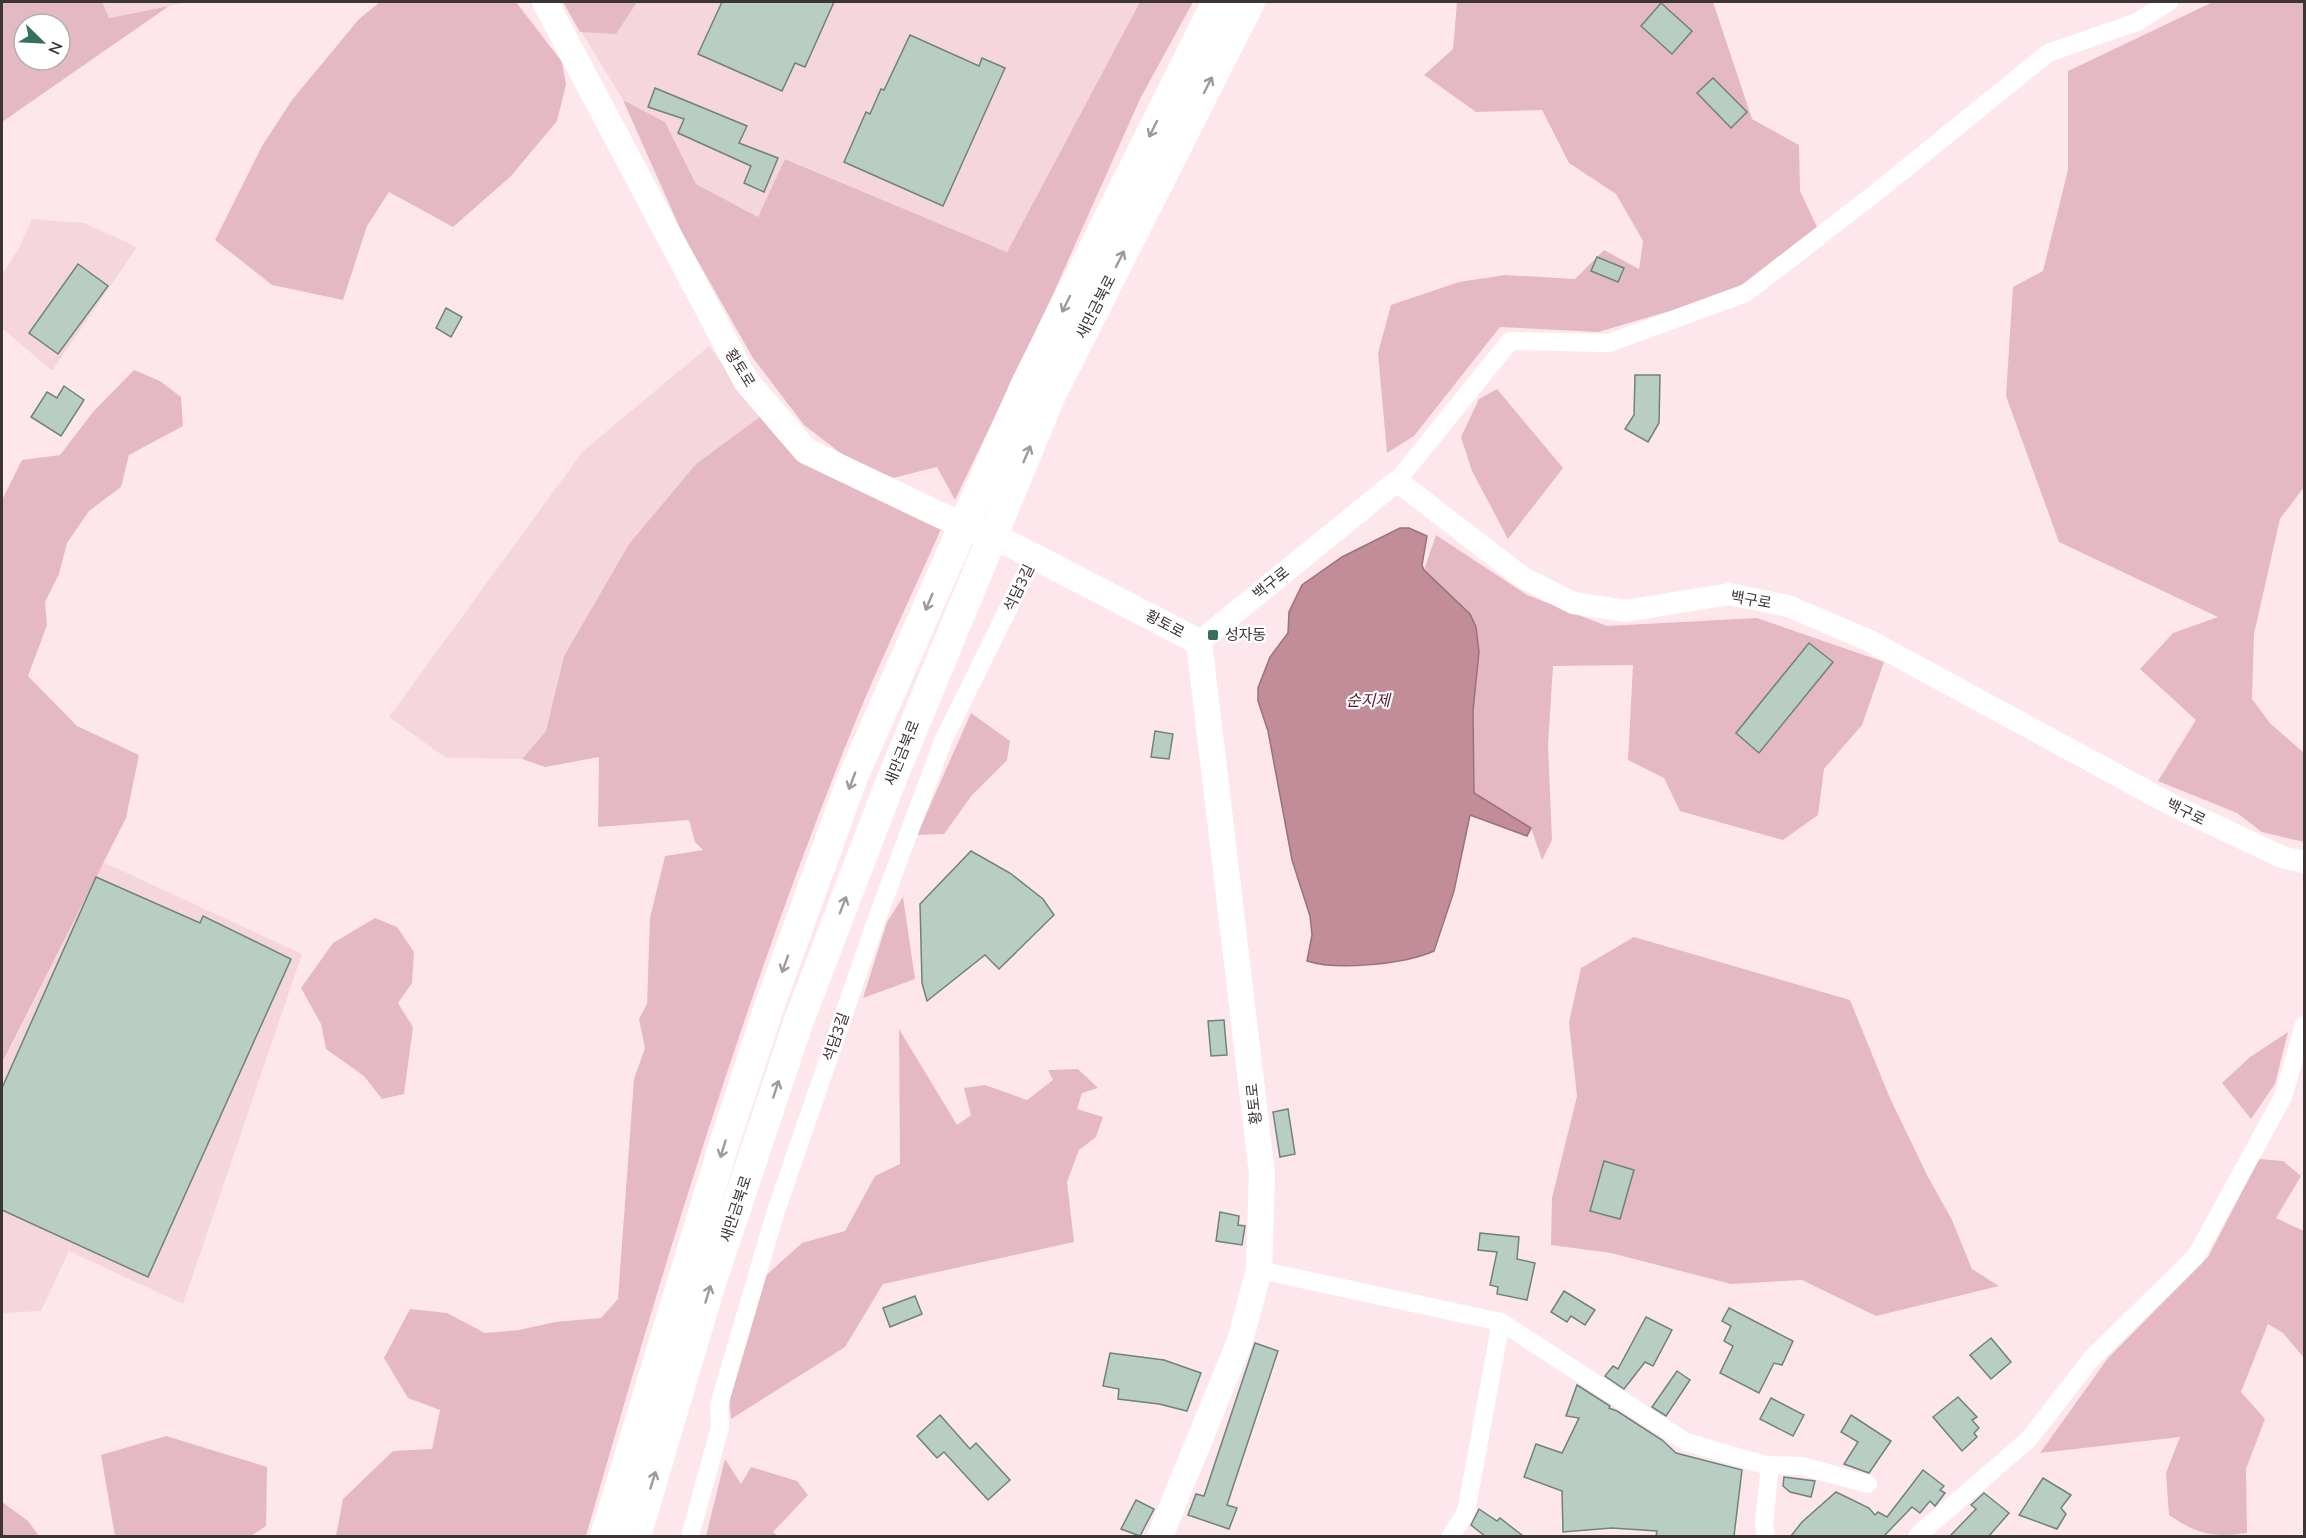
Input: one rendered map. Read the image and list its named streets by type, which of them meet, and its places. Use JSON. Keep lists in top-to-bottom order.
{
  "streets": {
    "highway": ["새만금북로"],
    "main road": ["황토로"],
    "street": ["백구로", "석담3길"]
  },
  "crossings": [
    ["황토로", "백구로"],
    ["황토로", "석담3길"]
  ],
  "water": ["순지제"],
  "places": {
    "transit": ["성자동"]
  },
  "north": "bottom right"
}
